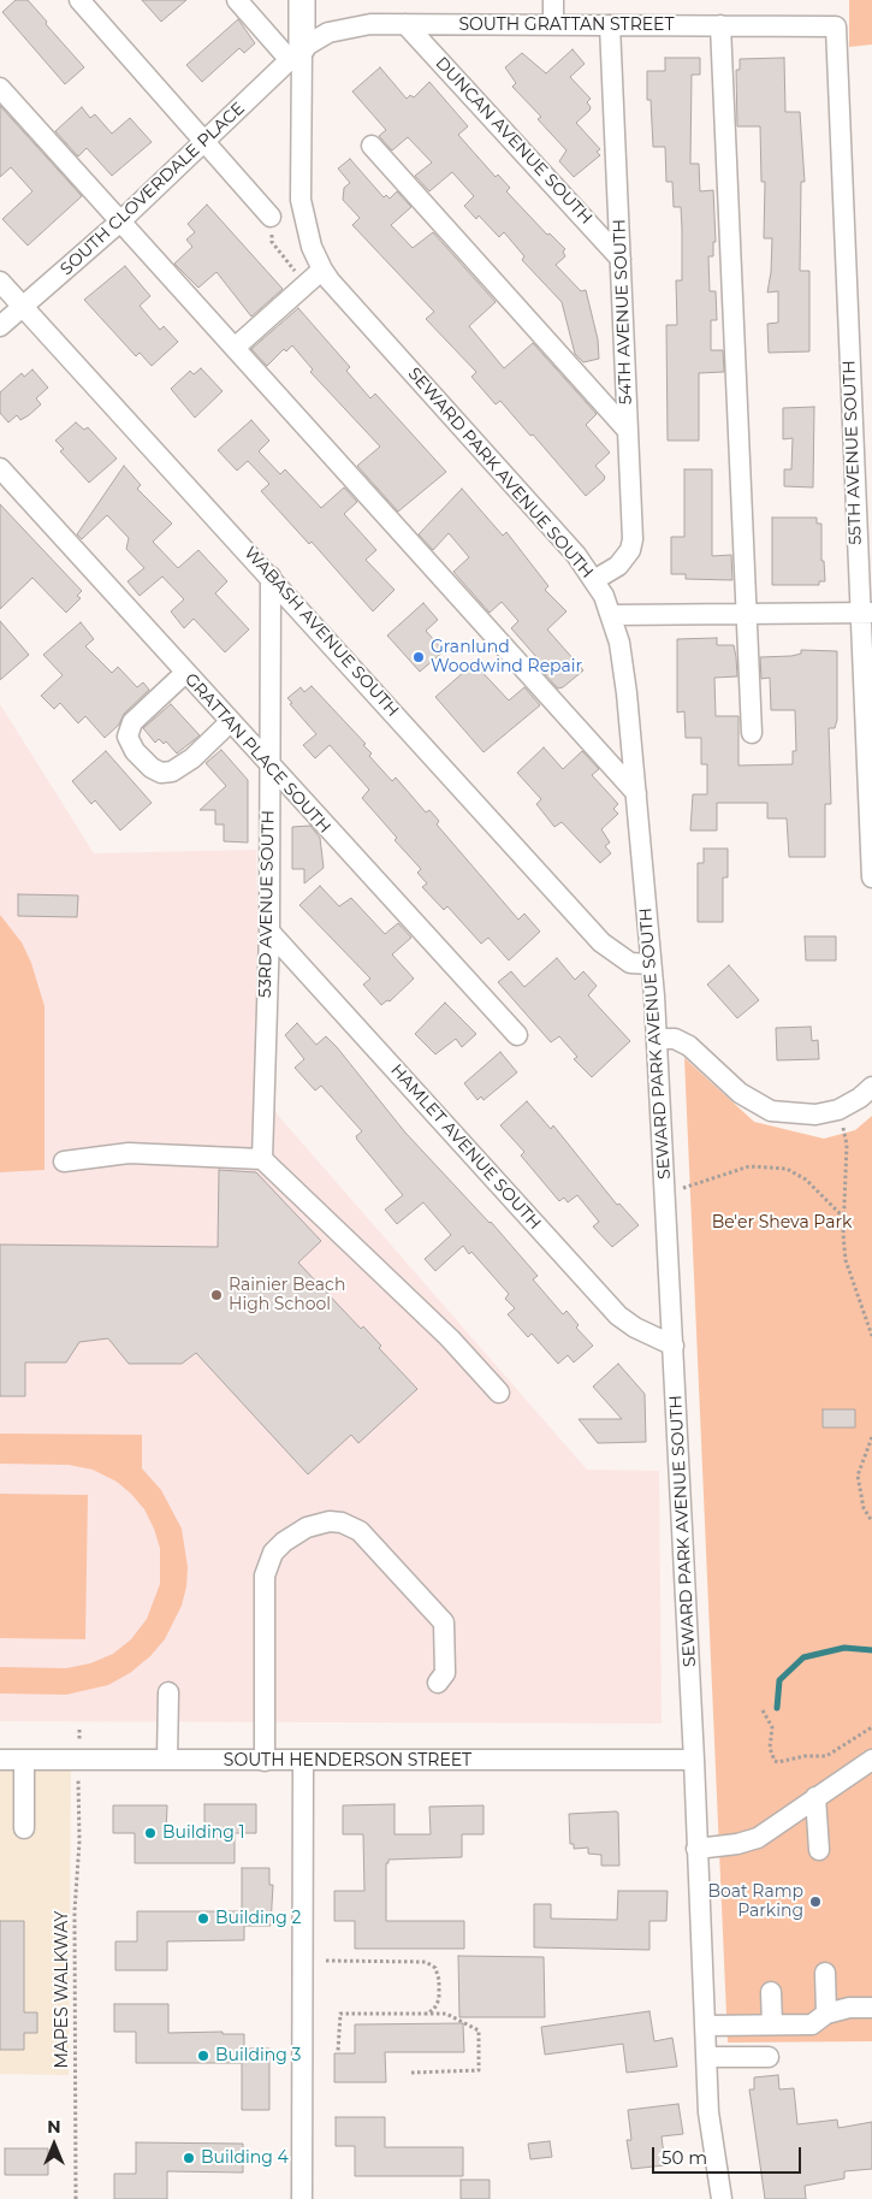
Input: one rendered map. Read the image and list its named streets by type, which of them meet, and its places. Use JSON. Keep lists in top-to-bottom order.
{
  "streets": {
    "main road": ["SEWARD PARK AVENUE SOUTH"],
    "street": [
      "SOUTH GRATTAN STREET",
      "DUNCAN AVENUE SOUTH",
      "SOUTH CLOVERDALE PLACE",
      "54TH AVENUE SOUTH",
      "55TH AVENUE SOUTH",
      "WABASH AVENUE SOUTH",
      "GRATTAN PLACE SOUTH",
      "53RD AVENUE SOUTH",
      "HAMLET AVENUE SOUTH",
      "SOUTH HENDERSON STREET"
    ],
    "path": ["MAPES WALKWAY"]
  },
  "crossings": [
    ["SOUTH GRATTAN STREET", "DUNCAN AVENUE SOUTH"],
    ["SOUTH GRATTAN STREET", "SOUTH CLOVERDALE PLACE"],
    ["SOUTH GRATTAN STREET", "54TH AVENUE SOUTH"],
    ["SOUTH GRATTAN STREET", "55TH AVENUE SOUTH"],
    ["SOUTH GRATTAN STREET", "SEWARD PARK AVENUE SOUTH"],
    ["DUNCAN AVENUE SOUTH", "54TH AVENUE SOUTH"],
    ["SOUTH CLOVERDALE PLACE", "SEWARD PARK AVENUE SOUTH"],
    ["SOUTH CLOVERDALE PLACE", "WABASH AVENUE SOUTH"],
    ["54TH AVENUE SOUTH", "SEWARD PARK AVENUE SOUTH"],
    ["SEWARD PARK AVENUE SOUTH", "WABASH AVENUE SOUTH"],
    ["SEWARD PARK AVENUE SOUTH", "HAMLET AVENUE SOUTH"],
    ["SEWARD PARK AVENUE SOUTH", "SOUTH HENDERSON STREET"],
    ["WABASH AVENUE SOUTH", "53RD AVENUE SOUTH"],
    ["GRATTAN PLACE SOUTH", "53RD AVENUE SOUTH"],
    ["53RD AVENUE SOUTH", "HAMLET AVENUE SOUTH"]
  ],
  "parks": ["Be'er Sheva Park"],
  "places": [
    "Granlund Woodwind Repair",
    "Rainier Beach High School",
    "Building 1",
    "Boat Ramp Parking",
    "Building 2",
    "Building 3",
    "Building 4"
  ],
  "scale_bar": "50 m",
  "north": "top"
}
